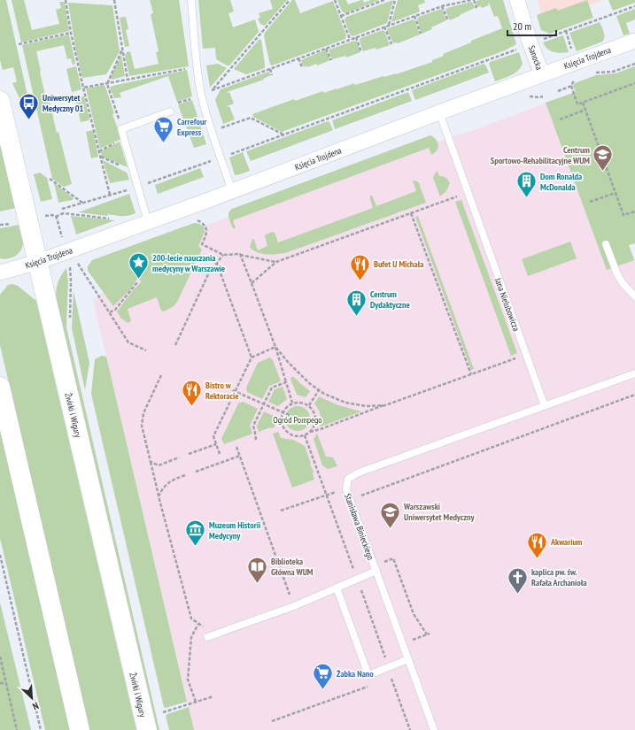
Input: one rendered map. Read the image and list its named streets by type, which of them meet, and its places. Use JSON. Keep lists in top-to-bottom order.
{
  "streets": {
    "main road": ["Żwirki i Wigury"],
    "street": ["Sanocka", "Księcia Trojdena"],
    "lane": ["Jana Nielubowicza", "Stanisława Binieckiego"]
  },
  "crossings": [
    ["Sanocka", "Księcia Trojdena"],
    ["Księcia Trojdena", "Jana Nielubowicza"],
    ["Księcia Trojdena", "Żwirki i Wigury"],
    ["Jana Nielubowicza", "Stanisława Binieckiego"]
  ],
  "parks": ["Ogród Pompego"],
  "places": {
    "bus stop": ["Uniwersytet Medyczny 01"],
    "supermarket": ["Carrefour Express", "Żabka Nano"],
    "school or university": ["Centrum Sportowo-Rehabilitacyjne WUM", "Warszawski Uniwersytet Medyczny"],
    "building": ["Dom Ronalda McDonalda", "Centrum Dydaktyczne"],
    "place": ["200-lecie nauczania medycyny w Warszawie"],
    "restaurant": ["Bufet U Michała", "Bistro w Rektoracie", "Akwarium"],
    "museum": ["Muzeum Historii Medycyny"],
    "library": ["Biblioteka Główna WUM"],
    "church": ["kaplica pw. św. Rafała Archanioła"]
  },
  "scale_bar": "20 m",
  "north": "bottom right"
}
